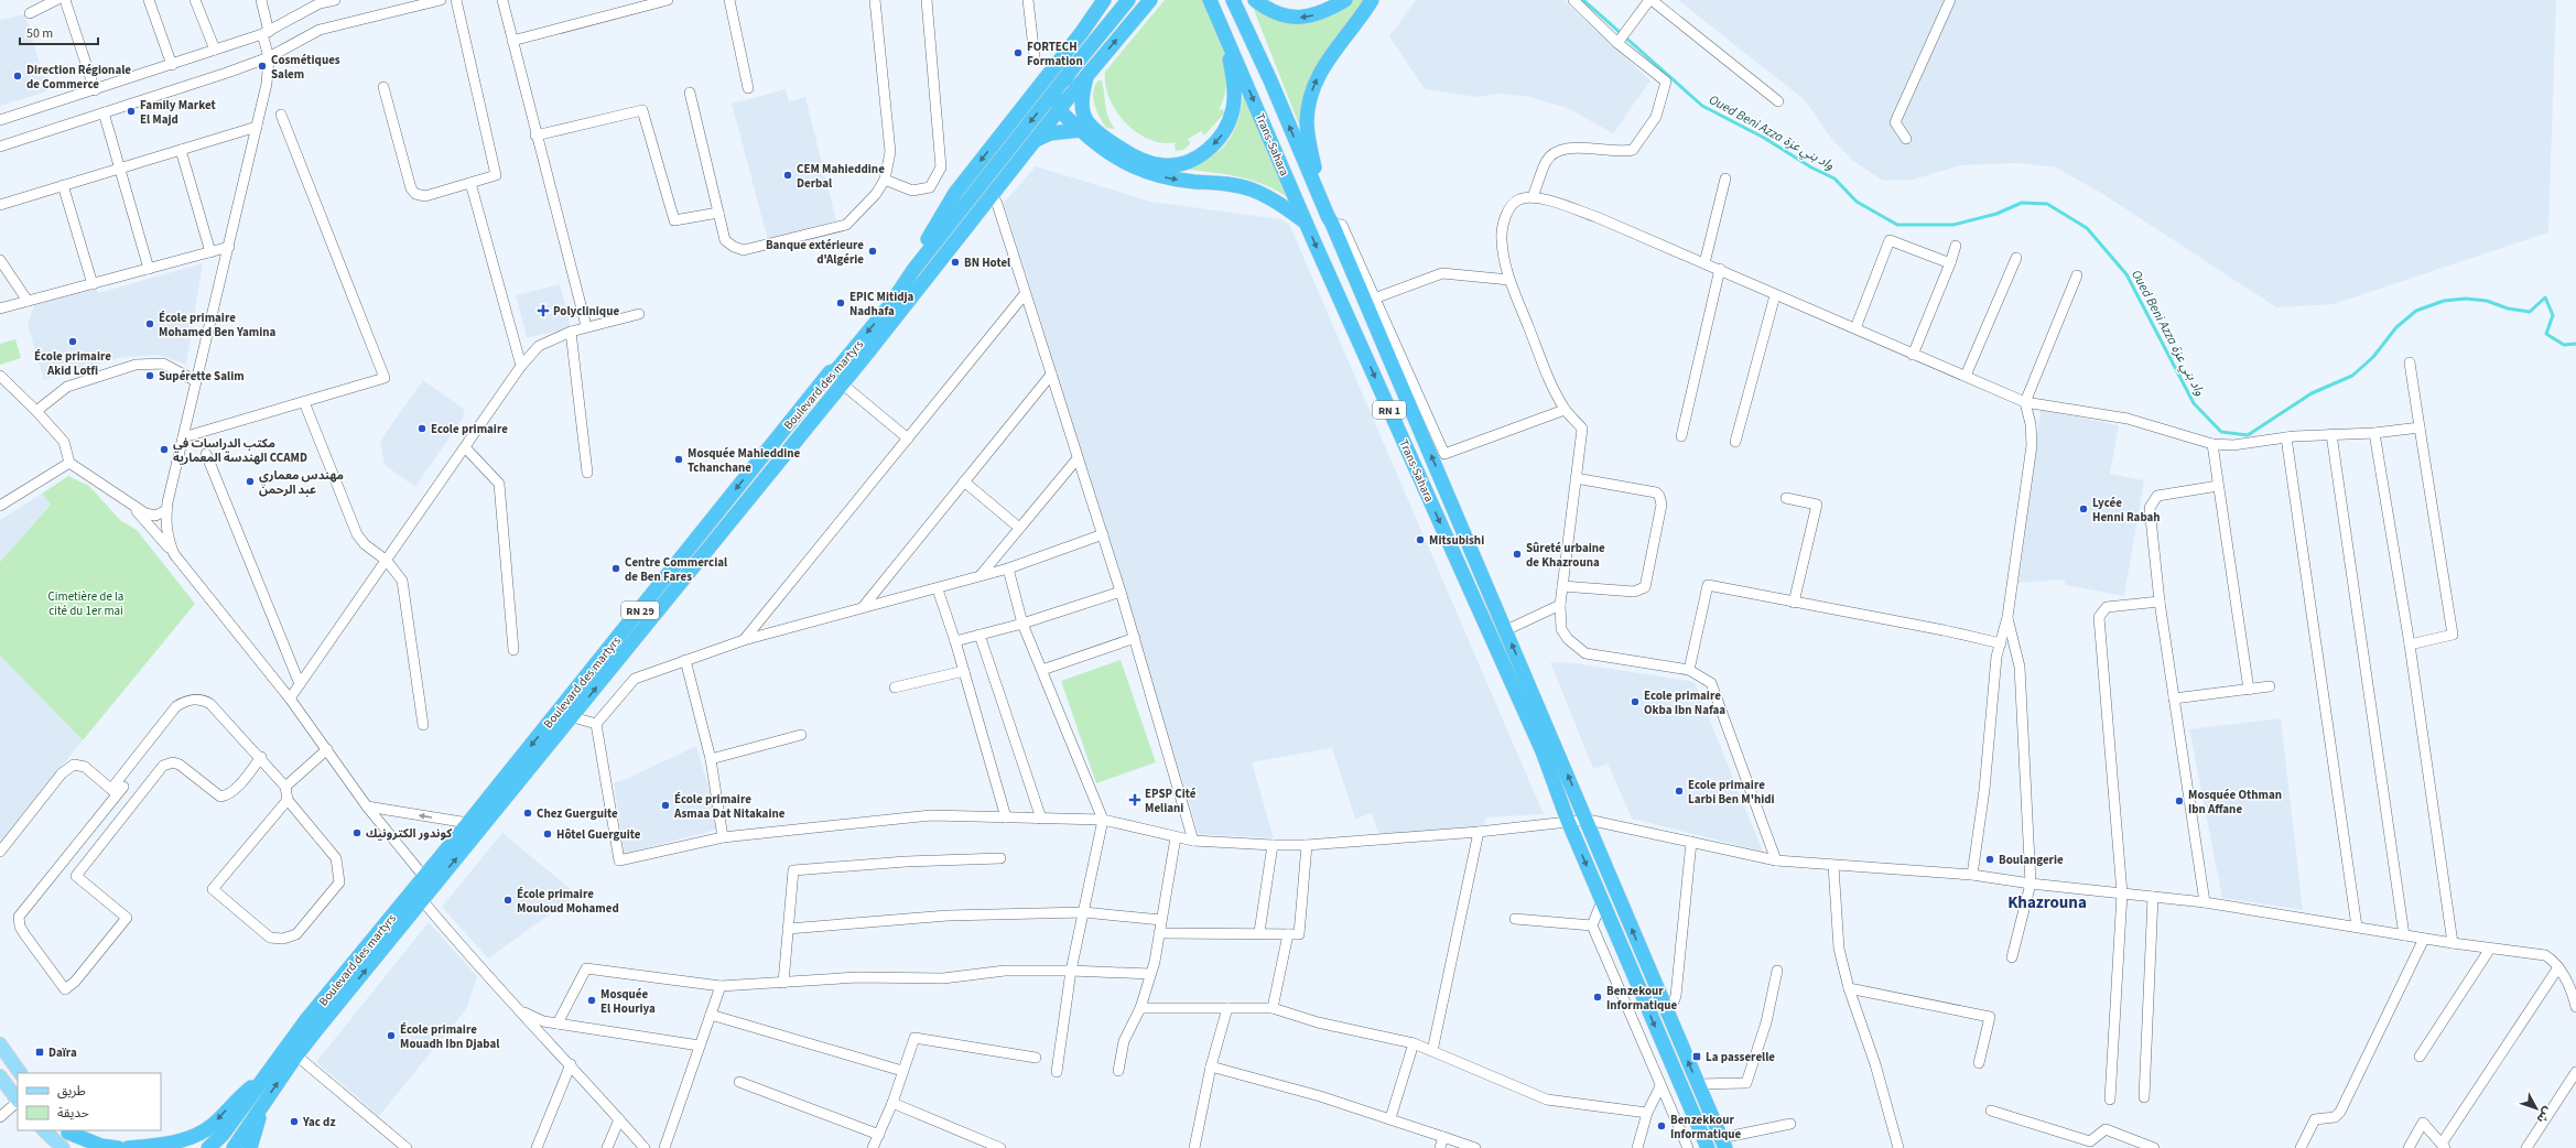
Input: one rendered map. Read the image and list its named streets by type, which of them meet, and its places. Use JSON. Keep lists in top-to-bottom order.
{
  "streets": {
    "highway": [
      "Trans-Sahara",
      "Boulevard des martyrs",
      "RN 1",
      "RN 29"
    ]
  },
  "crossings": [
    ["Trans-Sahara", "RN 1"]
  ],
  "districts": ["Khazrouna"],
  "water": ["Oued Beni Azza واد بني عزة"],
  "parks": ["Cimetière de la cité du 1er mai"],
  "places": {
    "other": [
      "FORTECH Formation",
      "Cosmétiques Salem",
      "Direction Régionale de Commerce",
      "Family Market El Majd",
      "CEM Mahieddine Derbal",
      "Banque extérieure d'Algérie",
      "BN Hotel",
      "EPIC Mitidja Nadhafa",
      "École primaire Mohamed Ben Yamina",
      "École primaire Akid Lotfi",
      "Supérette Salim",
      "Ecole primaire",
      "مكتب الدراسات في الهندسة المعمارية CCAMD",
      "Mosquée Mahieddine Tchanchane",
      "مهندس معماري عبد الرحمن",
      "Lycée Henni Rabah",
      "Mitsubishi",
      "Sûreté urbaine de Khazrouna",
      "Centre Commercial de Ben Fares",
      "Ecole primaire Okba Ibn Nafaa",
      "Ecole primaire Larbi Ben M'hidi",
      "Mosquée Othman Ibn Affane",
      "École primaire Asmaa Dat Nitakaine",
      "Chez Guerguite",
      "كوندور الكترونيك",
      "Hôtel Guerguite",
      "Boulangerie",
      "École primaire Mouloud Mohamed",
      "Benzekour Informatique",
      "Mosquée El Houriya",
      "École primaire Mouadh Ibn Djabal",
      "Yac dz",
      "Benzekkour Informatique"
    ],
    "health": ["Polyclinique", "EPSP Cité Meliani"],
    "transit": ["Daïra", "La passerelle"]
  },
  "legend": ["طريق", "حديقة"],
  "scale_bar": "50 m",
  "north": "bottom right"
}
